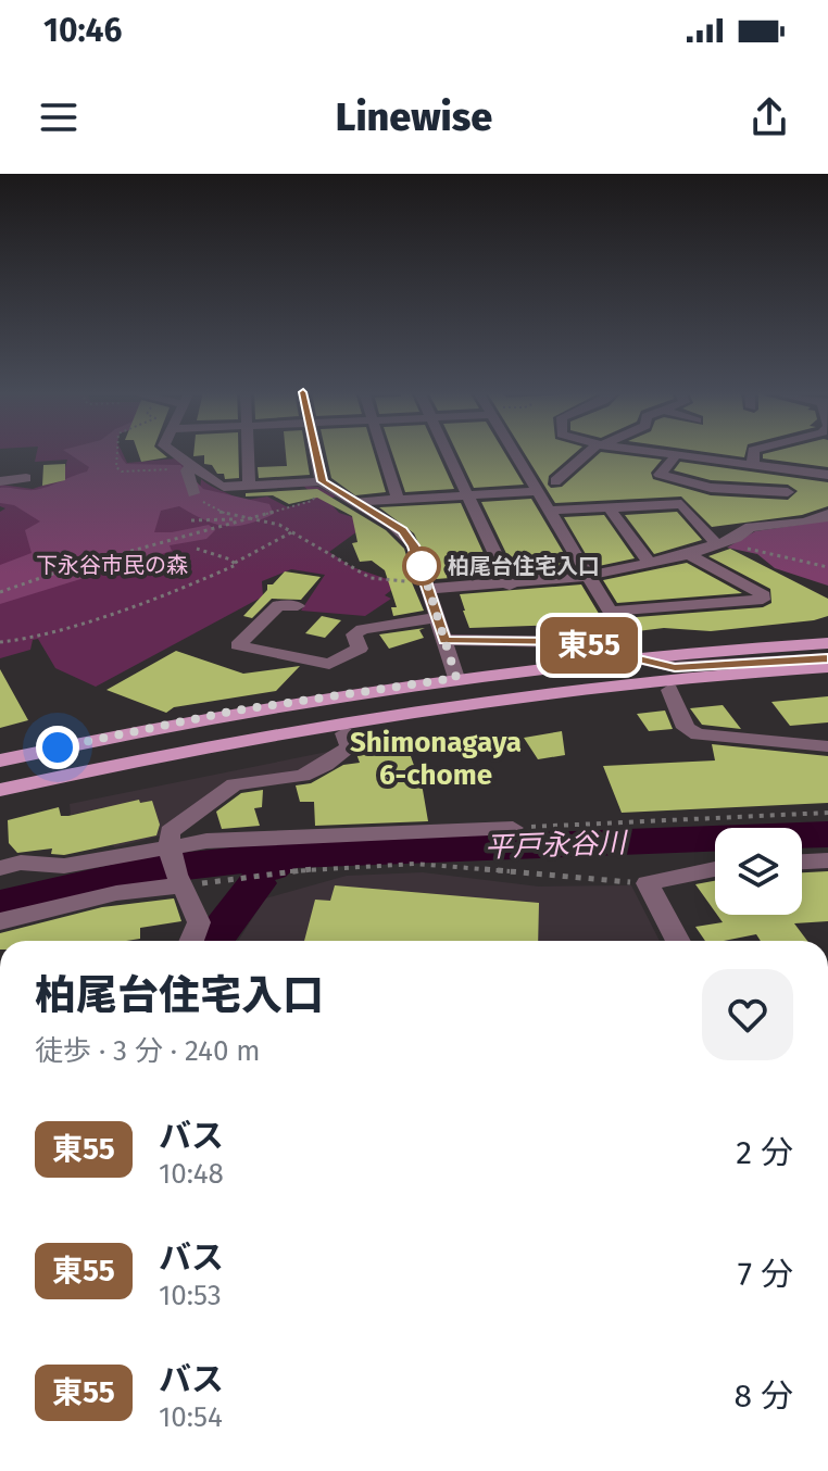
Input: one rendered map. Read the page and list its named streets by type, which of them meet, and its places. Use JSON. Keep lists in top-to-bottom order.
{
  "districts": ["Shimonagaya 6-chome"],
  "water": ["平戸永谷川"],
  "parks": ["下永谷市民の森"],
  "places": ["柏尾台住宅入口"],
  "lines": ["bus line 東55"],
  "page": {
    "status": "10:46",
    "header": "Linewise",
    "on_map": "東55",
    "heading": ["柏尾台住宅入口", "徒歩 · 3 分 · 240 m"],
    "list": [
      {
        "mark": "東55",
        "name": "バス",
        "note": "10:48",
        "value": "2 分"
      },
      {
        "mark": "東55",
        "name": "バス",
        "note": "10:53",
        "value": "7 分"
      },
      {
        "mark": "東55",
        "name": "バス",
        "note": "10:54",
        "value": "8 分"
      }
    ]
  }
}
